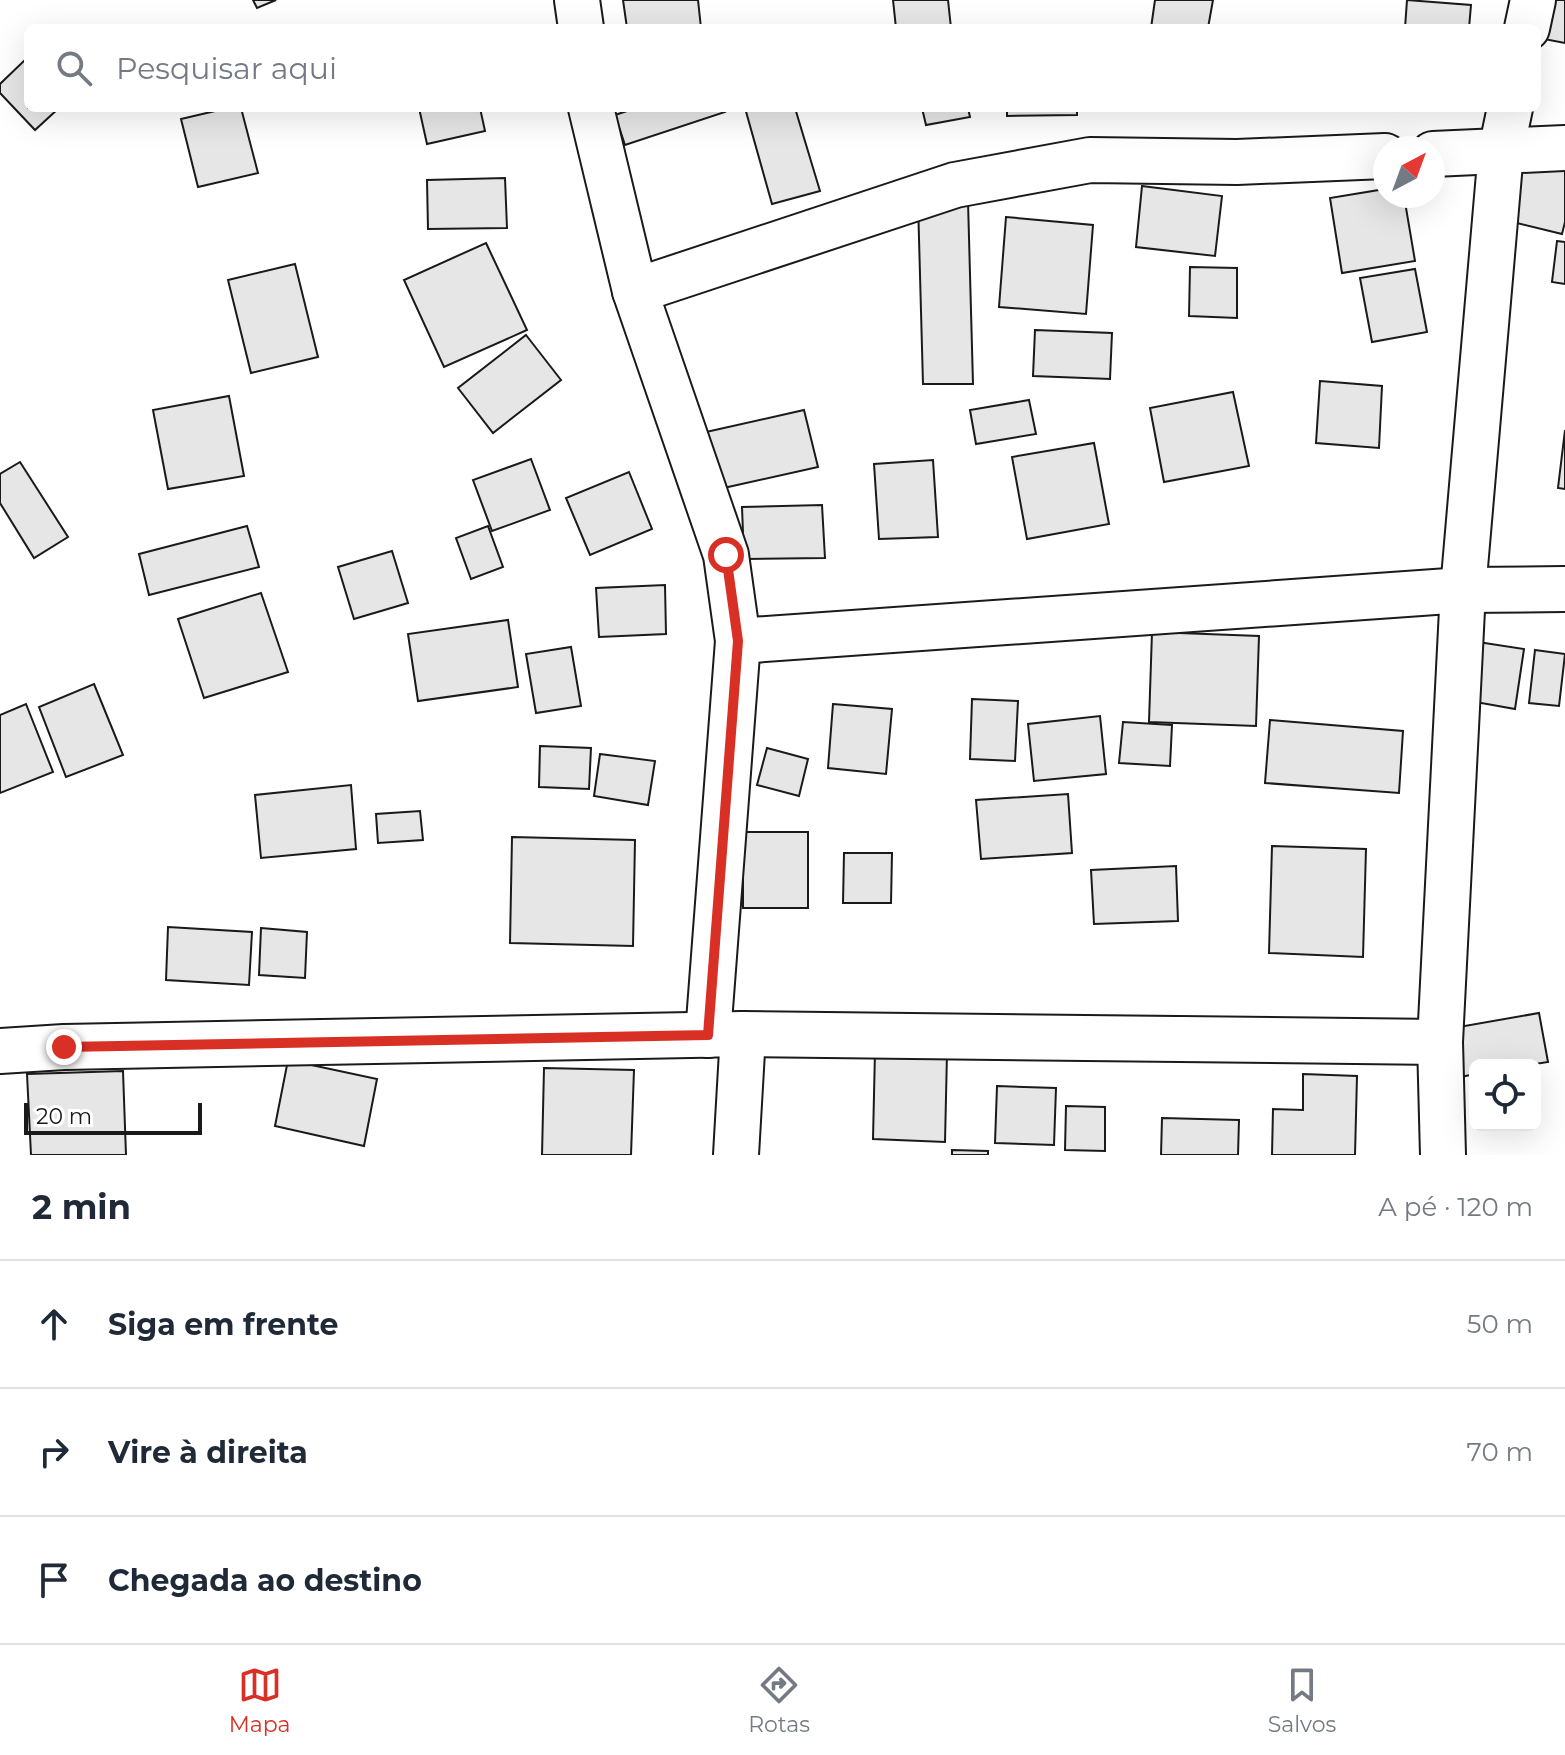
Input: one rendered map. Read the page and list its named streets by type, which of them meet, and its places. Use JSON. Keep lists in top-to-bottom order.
{
  "scale_bar": "20 m",
  "north": "top right",
  "page": {
    "search": "Pesquisar aqui",
    "scale": "20 m",
    "heading": ["2 min", "A pé · 120 m"],
    "list": [
      ["Siga em frente", "50 m"],
      ["Vire à direita", "70 m"],
      "Chegada ao destino"
    ],
    "nav": ["Mapa", "Rotas", "Salvos"]
  }
}
